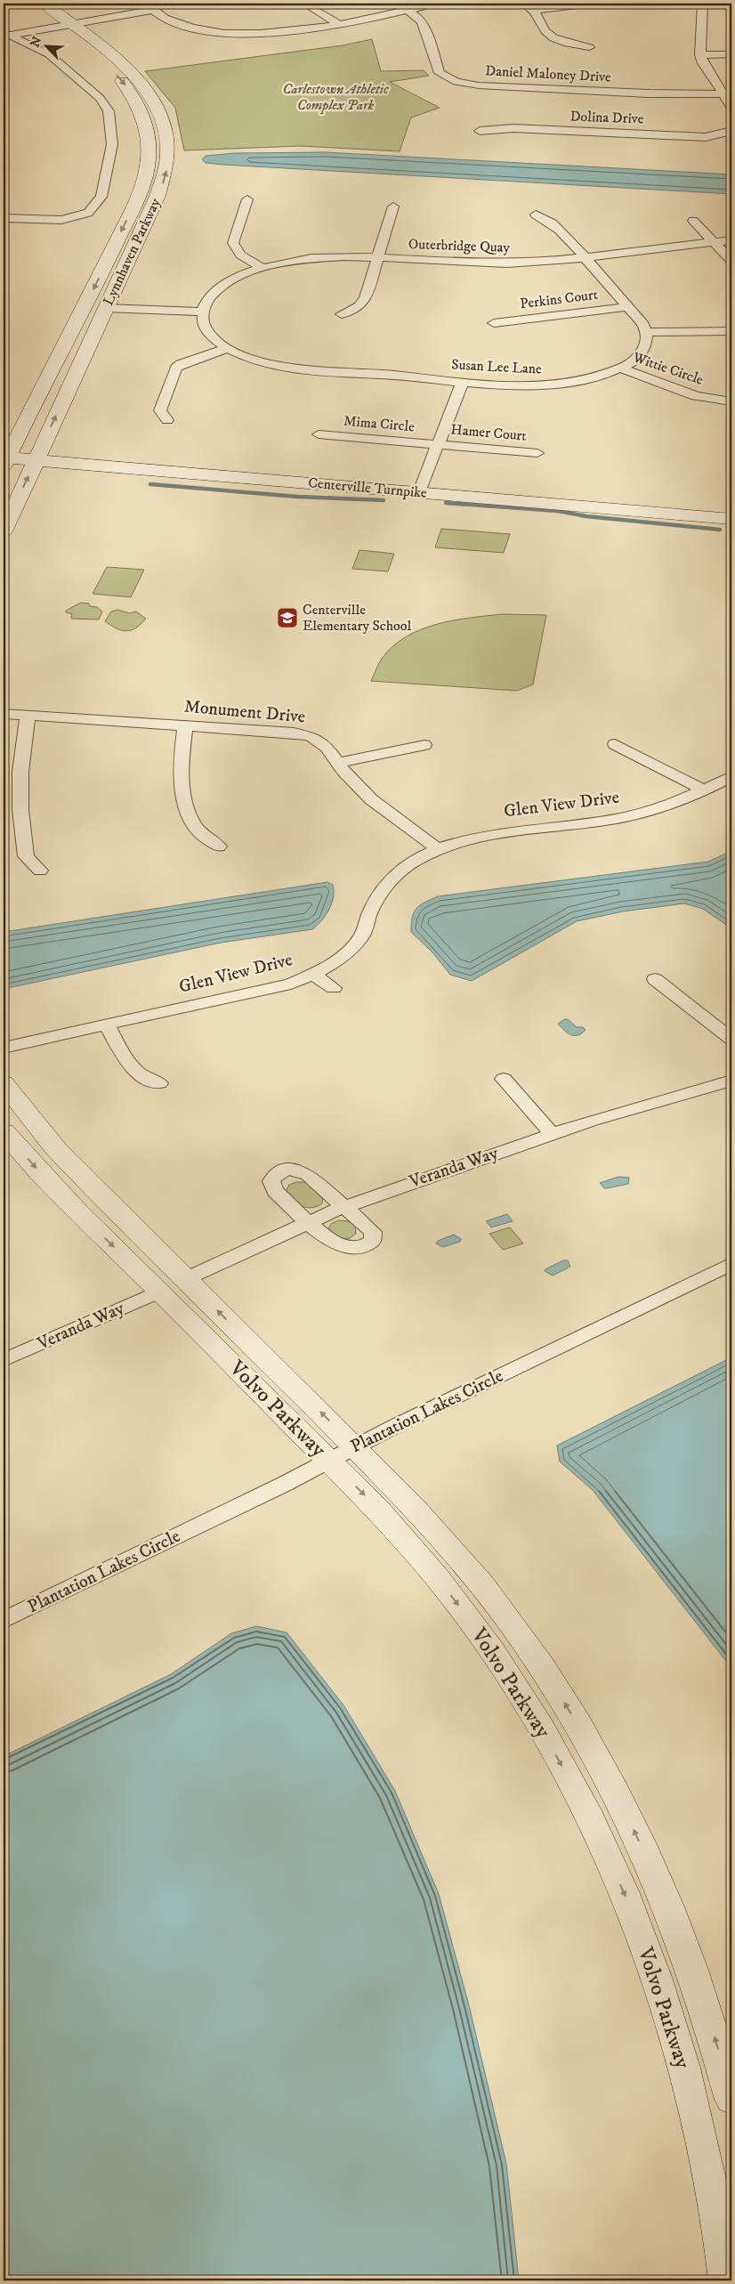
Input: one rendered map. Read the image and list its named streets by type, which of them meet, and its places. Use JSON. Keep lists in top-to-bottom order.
{
  "streets": {
    "main road": ["Lynnhaven Parkway", "Centerville Turnpike", "Volvo Parkway"],
    "street": [
      "Daniel Maloney Drive",
      "Dolina Drive",
      "Outerbridge Quay",
      "Perkins Court",
      "Susan Lee Lane",
      "Wittie Circle",
      "Mima Circle",
      "Hamer Court",
      "Monument Drive",
      "Glen View Drive",
      "Veranda Way",
      "Plantation Lakes Circle"
    ]
  },
  "crossings": [
    ["Outerbridge Quay", "Susan Lee Lane"],
    ["Lynnhaven Parkway", "Centerville Turnpike"],
    ["Susan Lee Lane", "Wittie Circle"],
    ["Mima Circle", "Hamer Court"],
    ["Monument Drive", "Glen View Drive"],
    ["Veranda Way", "Volvo Parkway"],
    ["Volvo Parkway", "Plantation Lakes Circle"]
  ],
  "parks": ["Carlestown Athletic Complex Park"],
  "places": {
    "school or university": ["Centerville Elementary School"]
  },
  "north": "top left"
}
